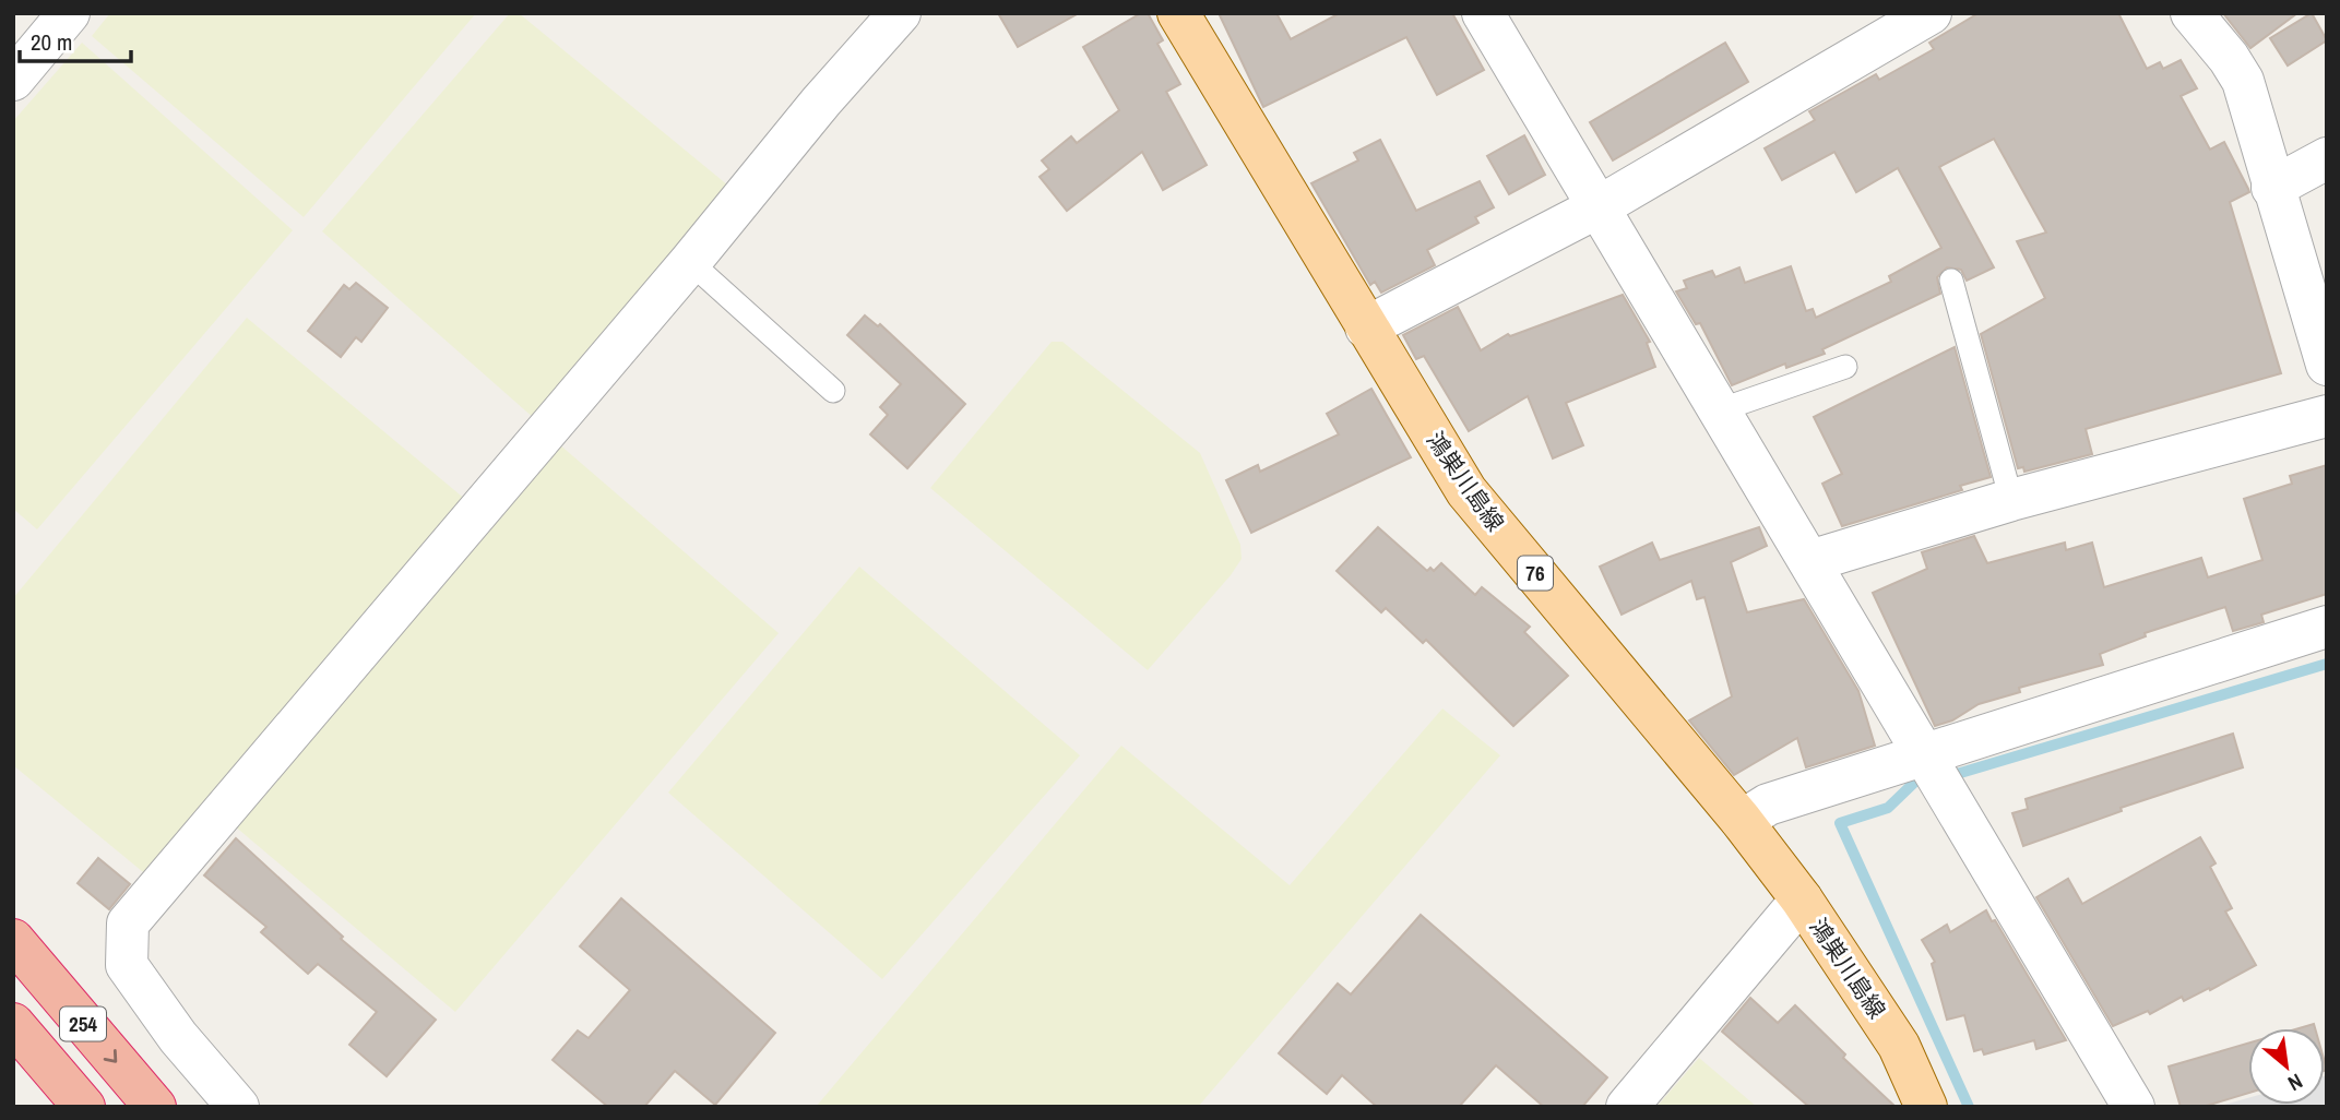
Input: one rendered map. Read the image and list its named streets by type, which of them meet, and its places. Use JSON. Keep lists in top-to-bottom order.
{
  "streets": {
    "highway": ["254"],
    "main road": ["鴻巣川島線", "76"]
  },
  "scale_bar": "20 m",
  "north": "bottom right"
}
